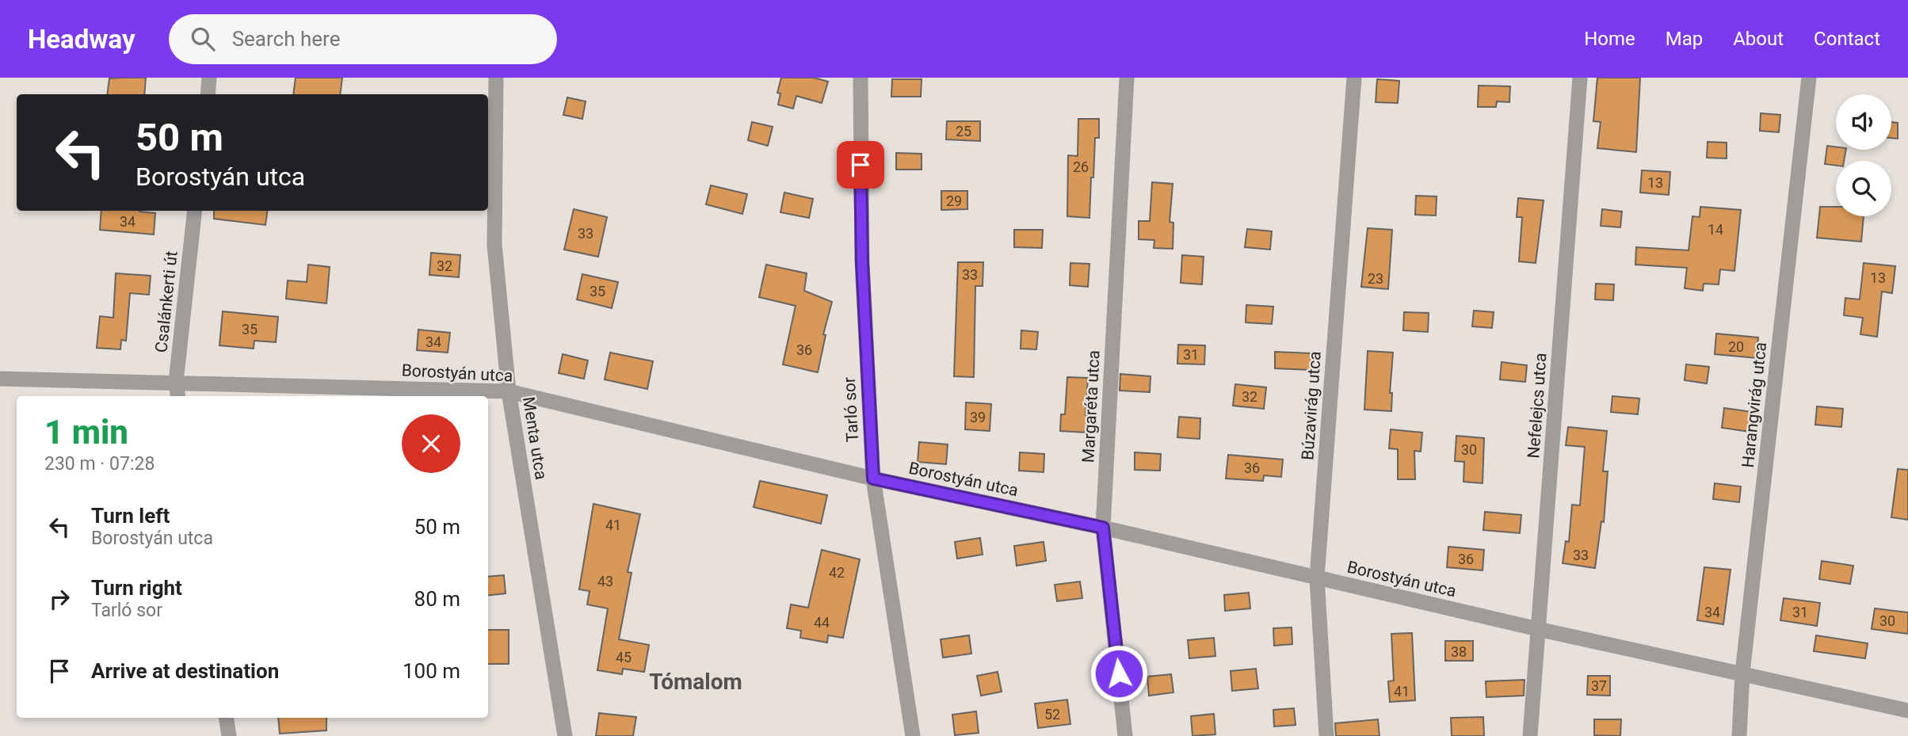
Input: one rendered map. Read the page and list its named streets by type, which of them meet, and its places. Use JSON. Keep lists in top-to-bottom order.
{
  "streets": {
    "street": [
      "Csalánkerti út",
      "Borostyán utca",
      "Harangvirág utca",
      "Búzavirág utca",
      "Nefelejcs utca",
      "Margaréta utca",
      "Tarló sor",
      "Menta utca"
    ]
  },
  "crossings": [
    ["Csalánkerti út", "Borostyán utca"],
    ["Borostyán utca", "Harangvirág utca"],
    ["Borostyán utca", "Búzavirág utca"],
    ["Borostyán utca", "Nefelejcs utca"],
    ["Borostyán utca", "Margaréta utca"],
    ["Borostyán utca", "Tarló sor"],
    ["Borostyán utca", "Menta utca"]
  ],
  "districts": ["Tómalom"],
  "house_numbers": [
    "25",
    "26",
    "13",
    "29",
    "34",
    "14",
    "33",
    "32",
    "33",
    "13",
    "23",
    "35",
    "35",
    "34",
    "20",
    "36",
    "31",
    "32",
    "39",
    "30",
    "36",
    "41",
    "33",
    "36",
    "42",
    "43",
    "34",
    "31",
    "30",
    "44",
    "38",
    "45",
    "37",
    "41",
    "52"
  ],
  "page": {
    "header": "Headway",
    "search": "Search here",
    "nav": [
      "Home",
      "Map",
      "About",
      "Contact"
    ],
    "turn": ["50 m", "Borostyán utca"],
    "heading": ["1 min", "230 m · 07:28"],
    "list": [
      {
        "name": "Turn left",
        "note": "Borostyán utca",
        "value": "50 m"
      },
      {
        "name": "Turn right",
        "note": "Tarló sor",
        "value": "80 m"
      },
      {
        "name": "Arrive at destination",
        "value": "100 m"
      }
    ]
  }
}
